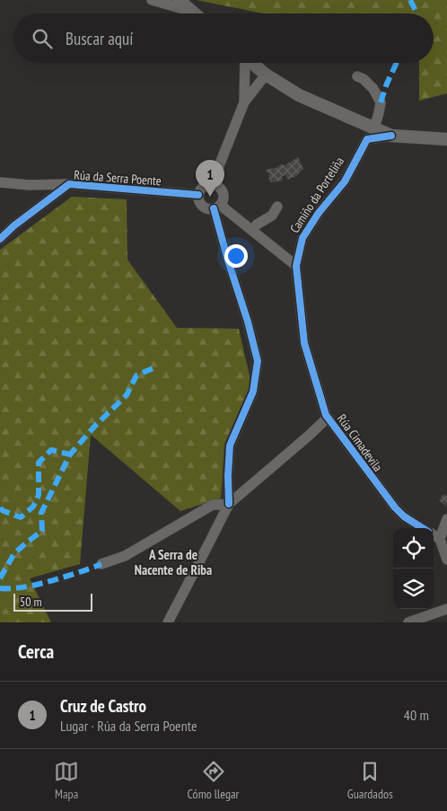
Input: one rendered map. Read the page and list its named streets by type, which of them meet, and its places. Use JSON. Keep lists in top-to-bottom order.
{
  "streets": {
    "street": ["Rúa da Serra Poente", "Camiño da Porteliña", "Rúa Cimadevila"]
  },
  "crossings": [
    ["Camiño da Porteliña", "Rúa Cimadevila"]
  ],
  "districts": ["A Serra de Nacente de Riba"],
  "scale_bar": "50 m",
  "page": {
    "search": "Buscar aquí",
    "pins": "1",
    "scale": "50 m",
    "heading": "Cerca",
    "list": [
      {
        "mark": "1",
        "name": "Cruz de Castro",
        "note": "Lugar · Rúa da Serra Poente",
        "value": "40 m"
      }
    ],
    "nav": ["Mapa", "Cómo llegar", "Guardados"]
  }
}
